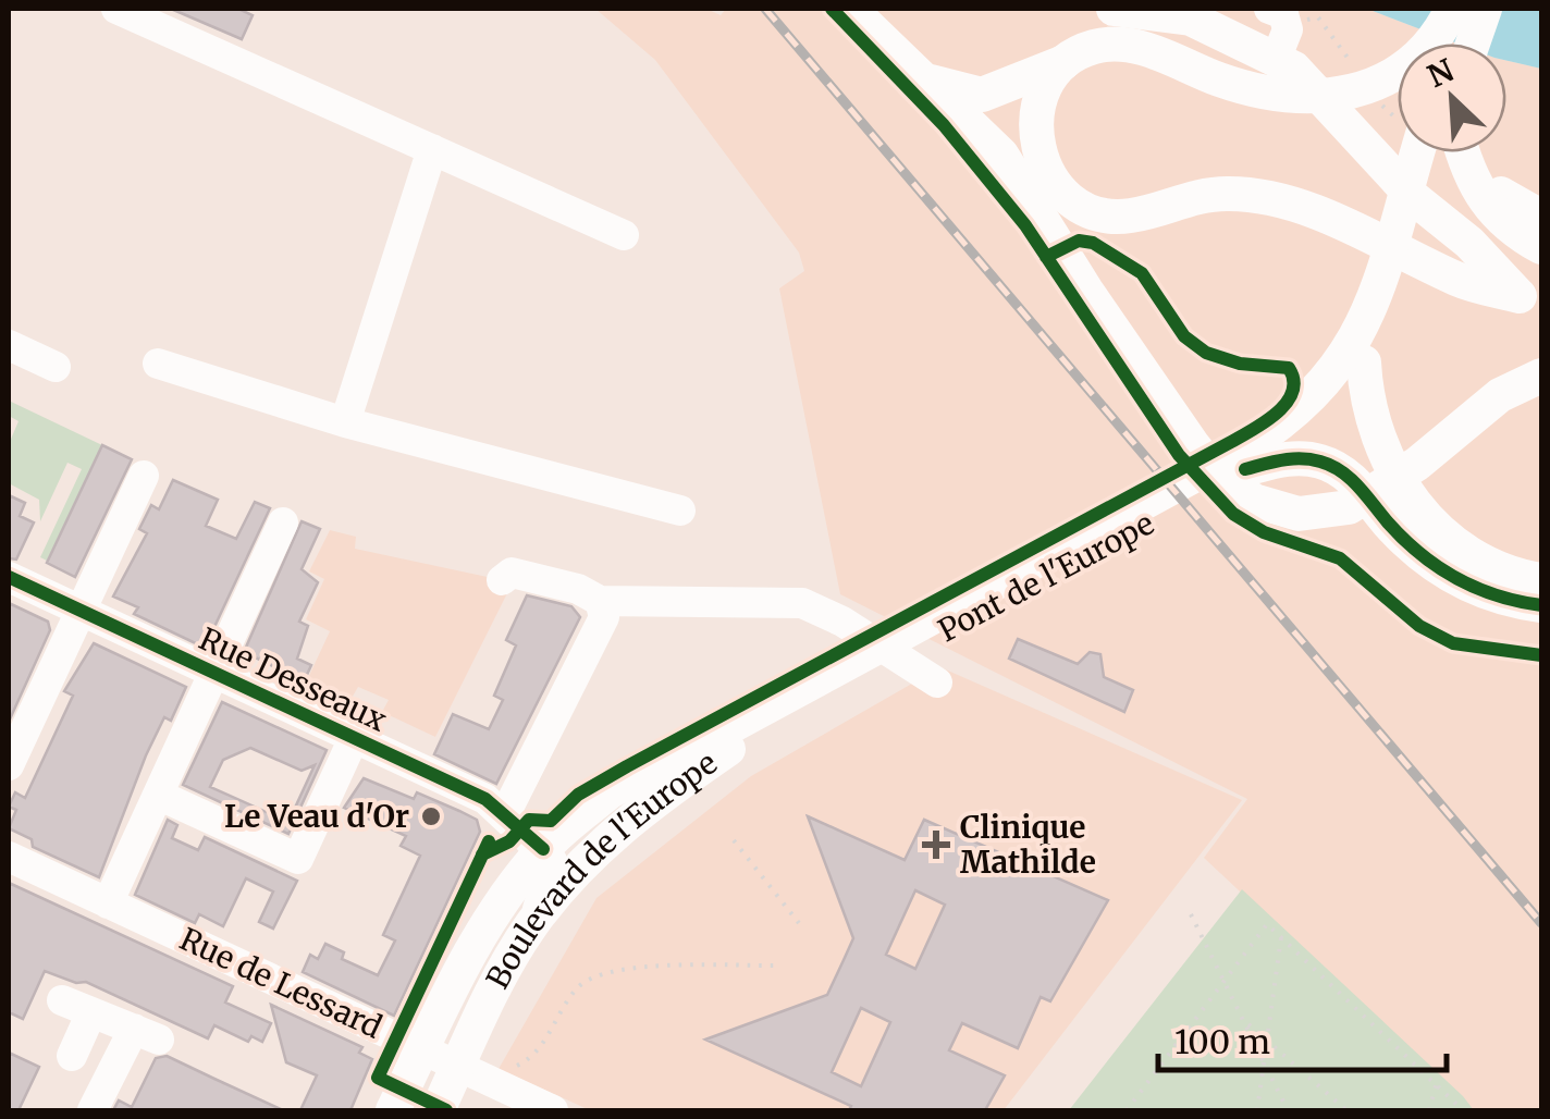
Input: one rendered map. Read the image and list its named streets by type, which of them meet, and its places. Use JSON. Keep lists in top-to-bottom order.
{
  "streets": {
    "main road": ["Pont de l'Europe", "Boulevard de l'Europe"],
    "street": ["Rue Desseaux", "Rue de Lessard"]
  },
  "crossings": [
    ["Pont de l'Europe", "Boulevard de l'Europe"],
    ["Rue Desseaux", "Boulevard de l'Europe"],
    ["Boulevard de l'Europe", "Rue de Lessard"]
  ],
  "places": {
    "other": ["Le Veau d'Or"],
    "health": ["Clinique Mathilde"]
  },
  "scale_bar": "100 m",
  "north": "top left"
}
